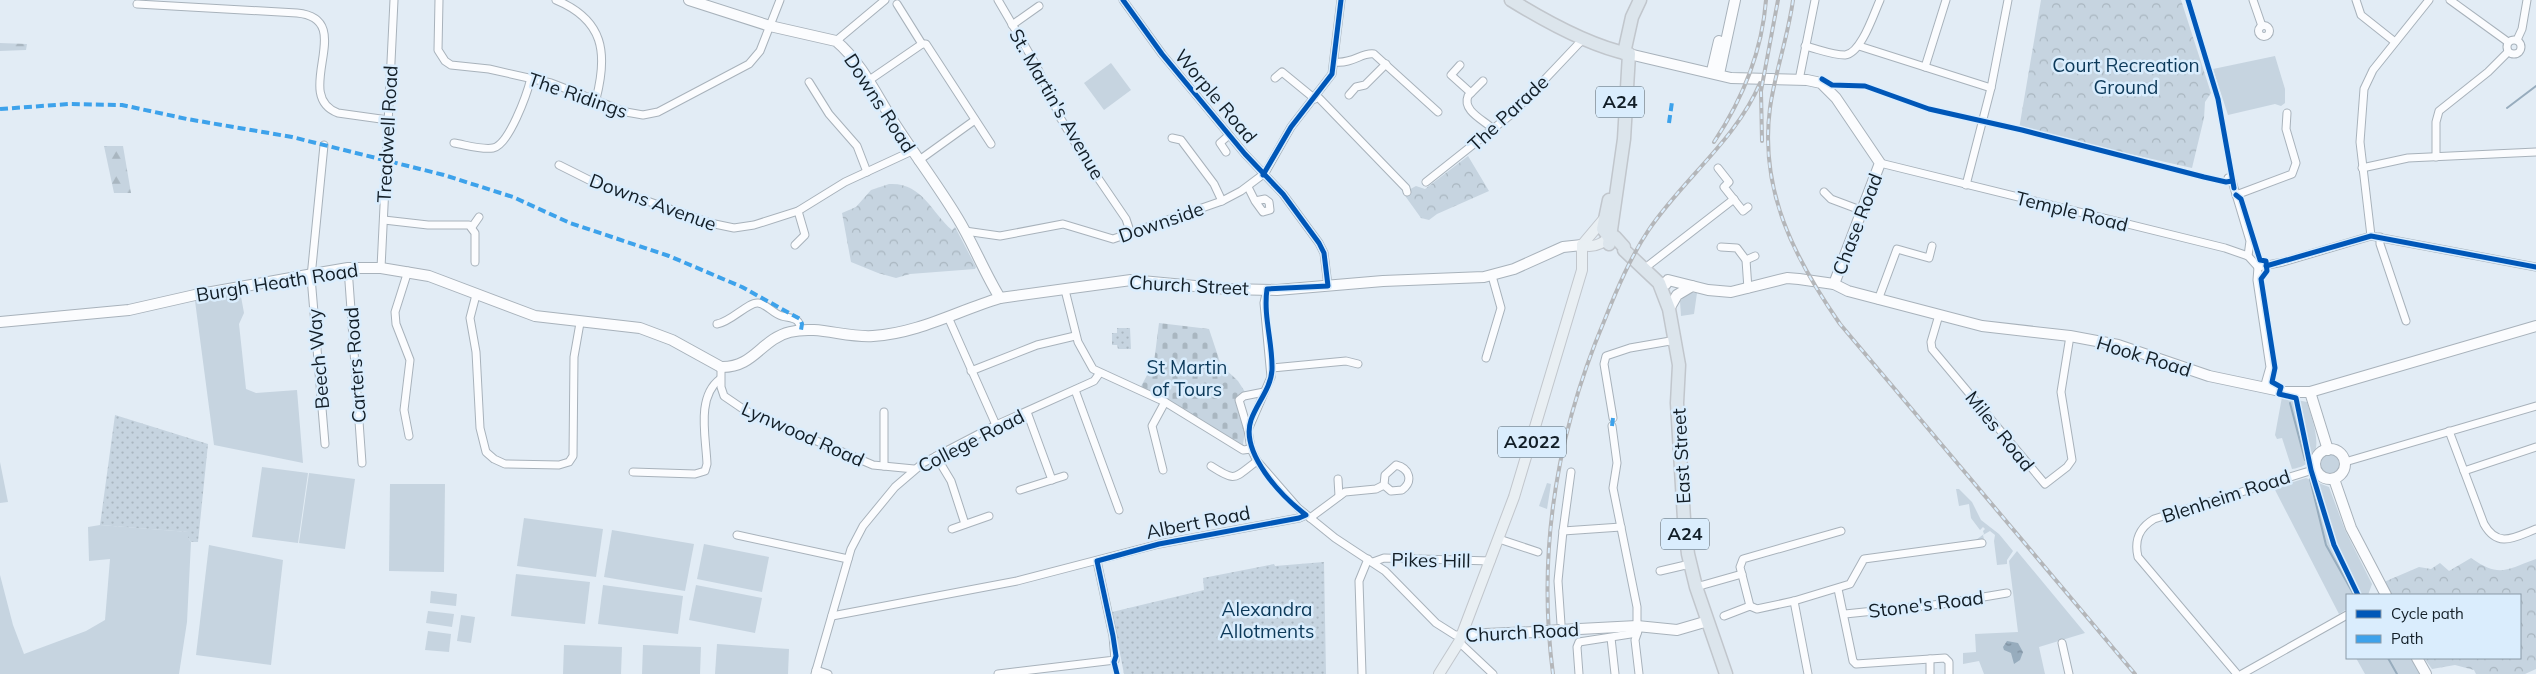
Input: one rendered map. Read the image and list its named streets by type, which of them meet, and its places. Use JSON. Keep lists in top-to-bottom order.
{
  "streets": {
    "highway": ["A24", "East Street"],
    "main road": [
      "Downs Road",
      "Chase Road",
      "Burgh Heath Road",
      "Church Street",
      "Hook Road",
      "A2022",
      "Church Road"
    ],
    "street": [
      "The Ridings",
      "Worple Road",
      "St. Martin's Avenue",
      "The Parade",
      "Treadwell Road",
      "Downs Avenue",
      "Temple Road",
      "Downside",
      "Beech Way",
      "Carters Road",
      "Miles Road",
      "Lynwood Road",
      "College Road",
      "Blenheim Road",
      "Albert Road",
      "Pikes Hill",
      "Stone's Road"
    ]
  },
  "crossings": [
    ["The Ridings", "Downs Road"],
    ["Worple Road", "Downside"],
    ["Worple Road", "Church Street"],
    ["A24", "East Street"],
    ["Downs Road", "Downs Avenue"],
    ["Downs Road", "Downside"],
    ["Downs Road", "Church Street"],
    ["St. Martin's Avenue", "Downside"],
    ["Treadwell Road", "Burgh Heath Road"],
    ["Temple Road", "Chase Road"],
    ["Chase Road", "Hook Road"],
    ["Burgh Heath Road", "Beech Way"],
    ["Burgh Heath Road", "Carters Road"],
    ["Church Street", "A2022"],
    ["Hook Road", "Miles Road"],
    ["Hook Road", "East Street"],
    ["Lynwood Road", "College Road"],
    ["College Road", "Albert Road"],
    ["A2022", "Pikes Hill"],
    ["A2022", "Church Road"],
    ["East Street", "Church Road"],
    ["Albert Road", "Church Road"],
    ["Pikes Hill", "Church Road"]
  ],
  "parks": ["Court Recreation Ground", "St Martin of Tours", "Alexandra Allotments"],
  "legend": ["Cycle path", "Path"]
}
